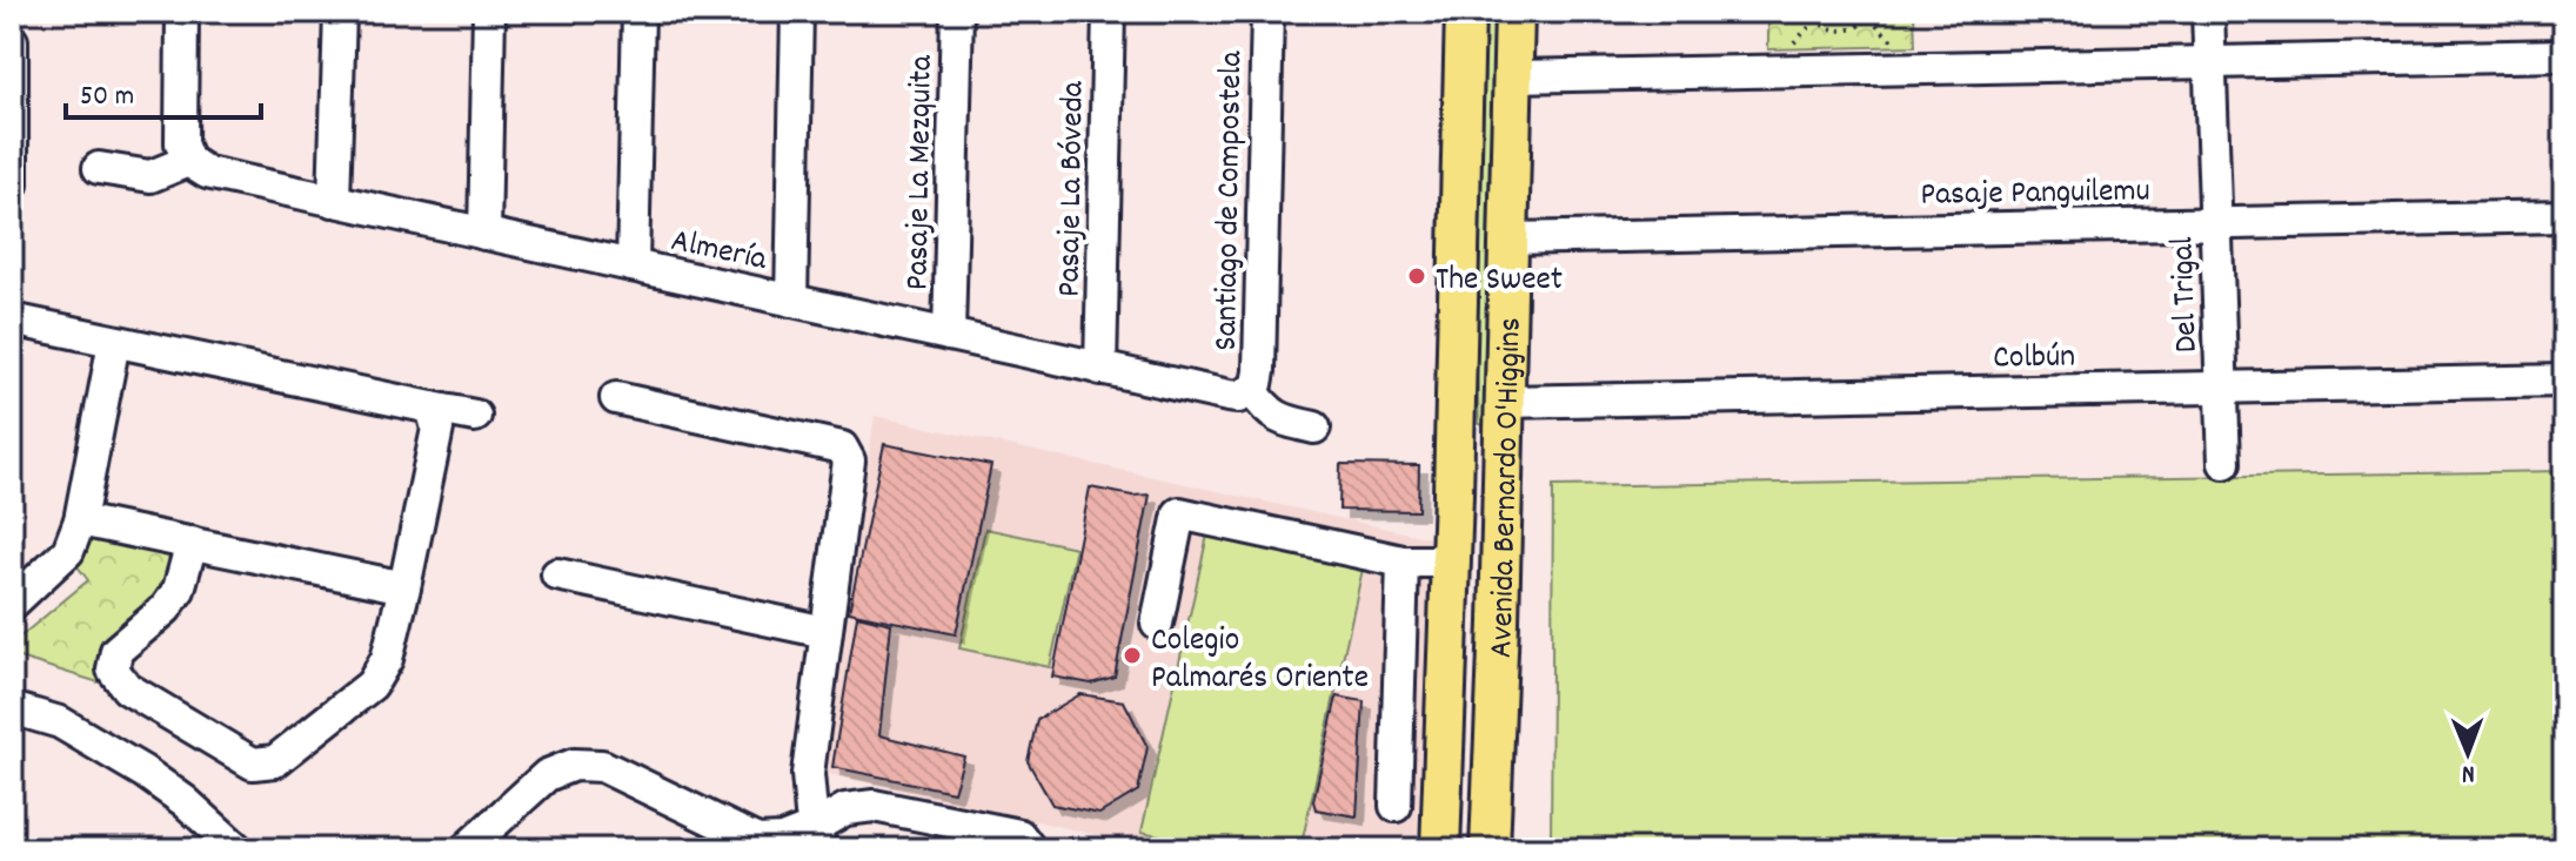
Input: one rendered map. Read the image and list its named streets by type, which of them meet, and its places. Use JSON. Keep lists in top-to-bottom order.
{
  "streets": {
    "main road": ["Avenida Bernardo O'Higgins"],
    "street": [
      "Pasaje La Mezquita",
      "Pasaje La Bóveda",
      "Pasaje Panguilemu",
      "Santiago de Compostela",
      "Almería",
      "Del Trigal",
      "Colbún"
    ]
  },
  "crossings": [
    ["Pasaje La Mezquita", "Almería"],
    ["Pasaje La Bóveda", "Almería"],
    ["Pasaje Panguilemu", "Del Trigal"],
    ["Pasaje Panguilemu", "Avenida Bernardo O'Higgins"],
    ["Santiago de Compostela", "Almería"],
    ["Del Trigal", "Colbún"],
    ["Colbún", "Avenida Bernardo O'Higgins"]
  ],
  "places": ["The Sweet", "Colegio Palmarés Oriente"],
  "scale_bar": "50 m",
  "north": "bottom"
}
